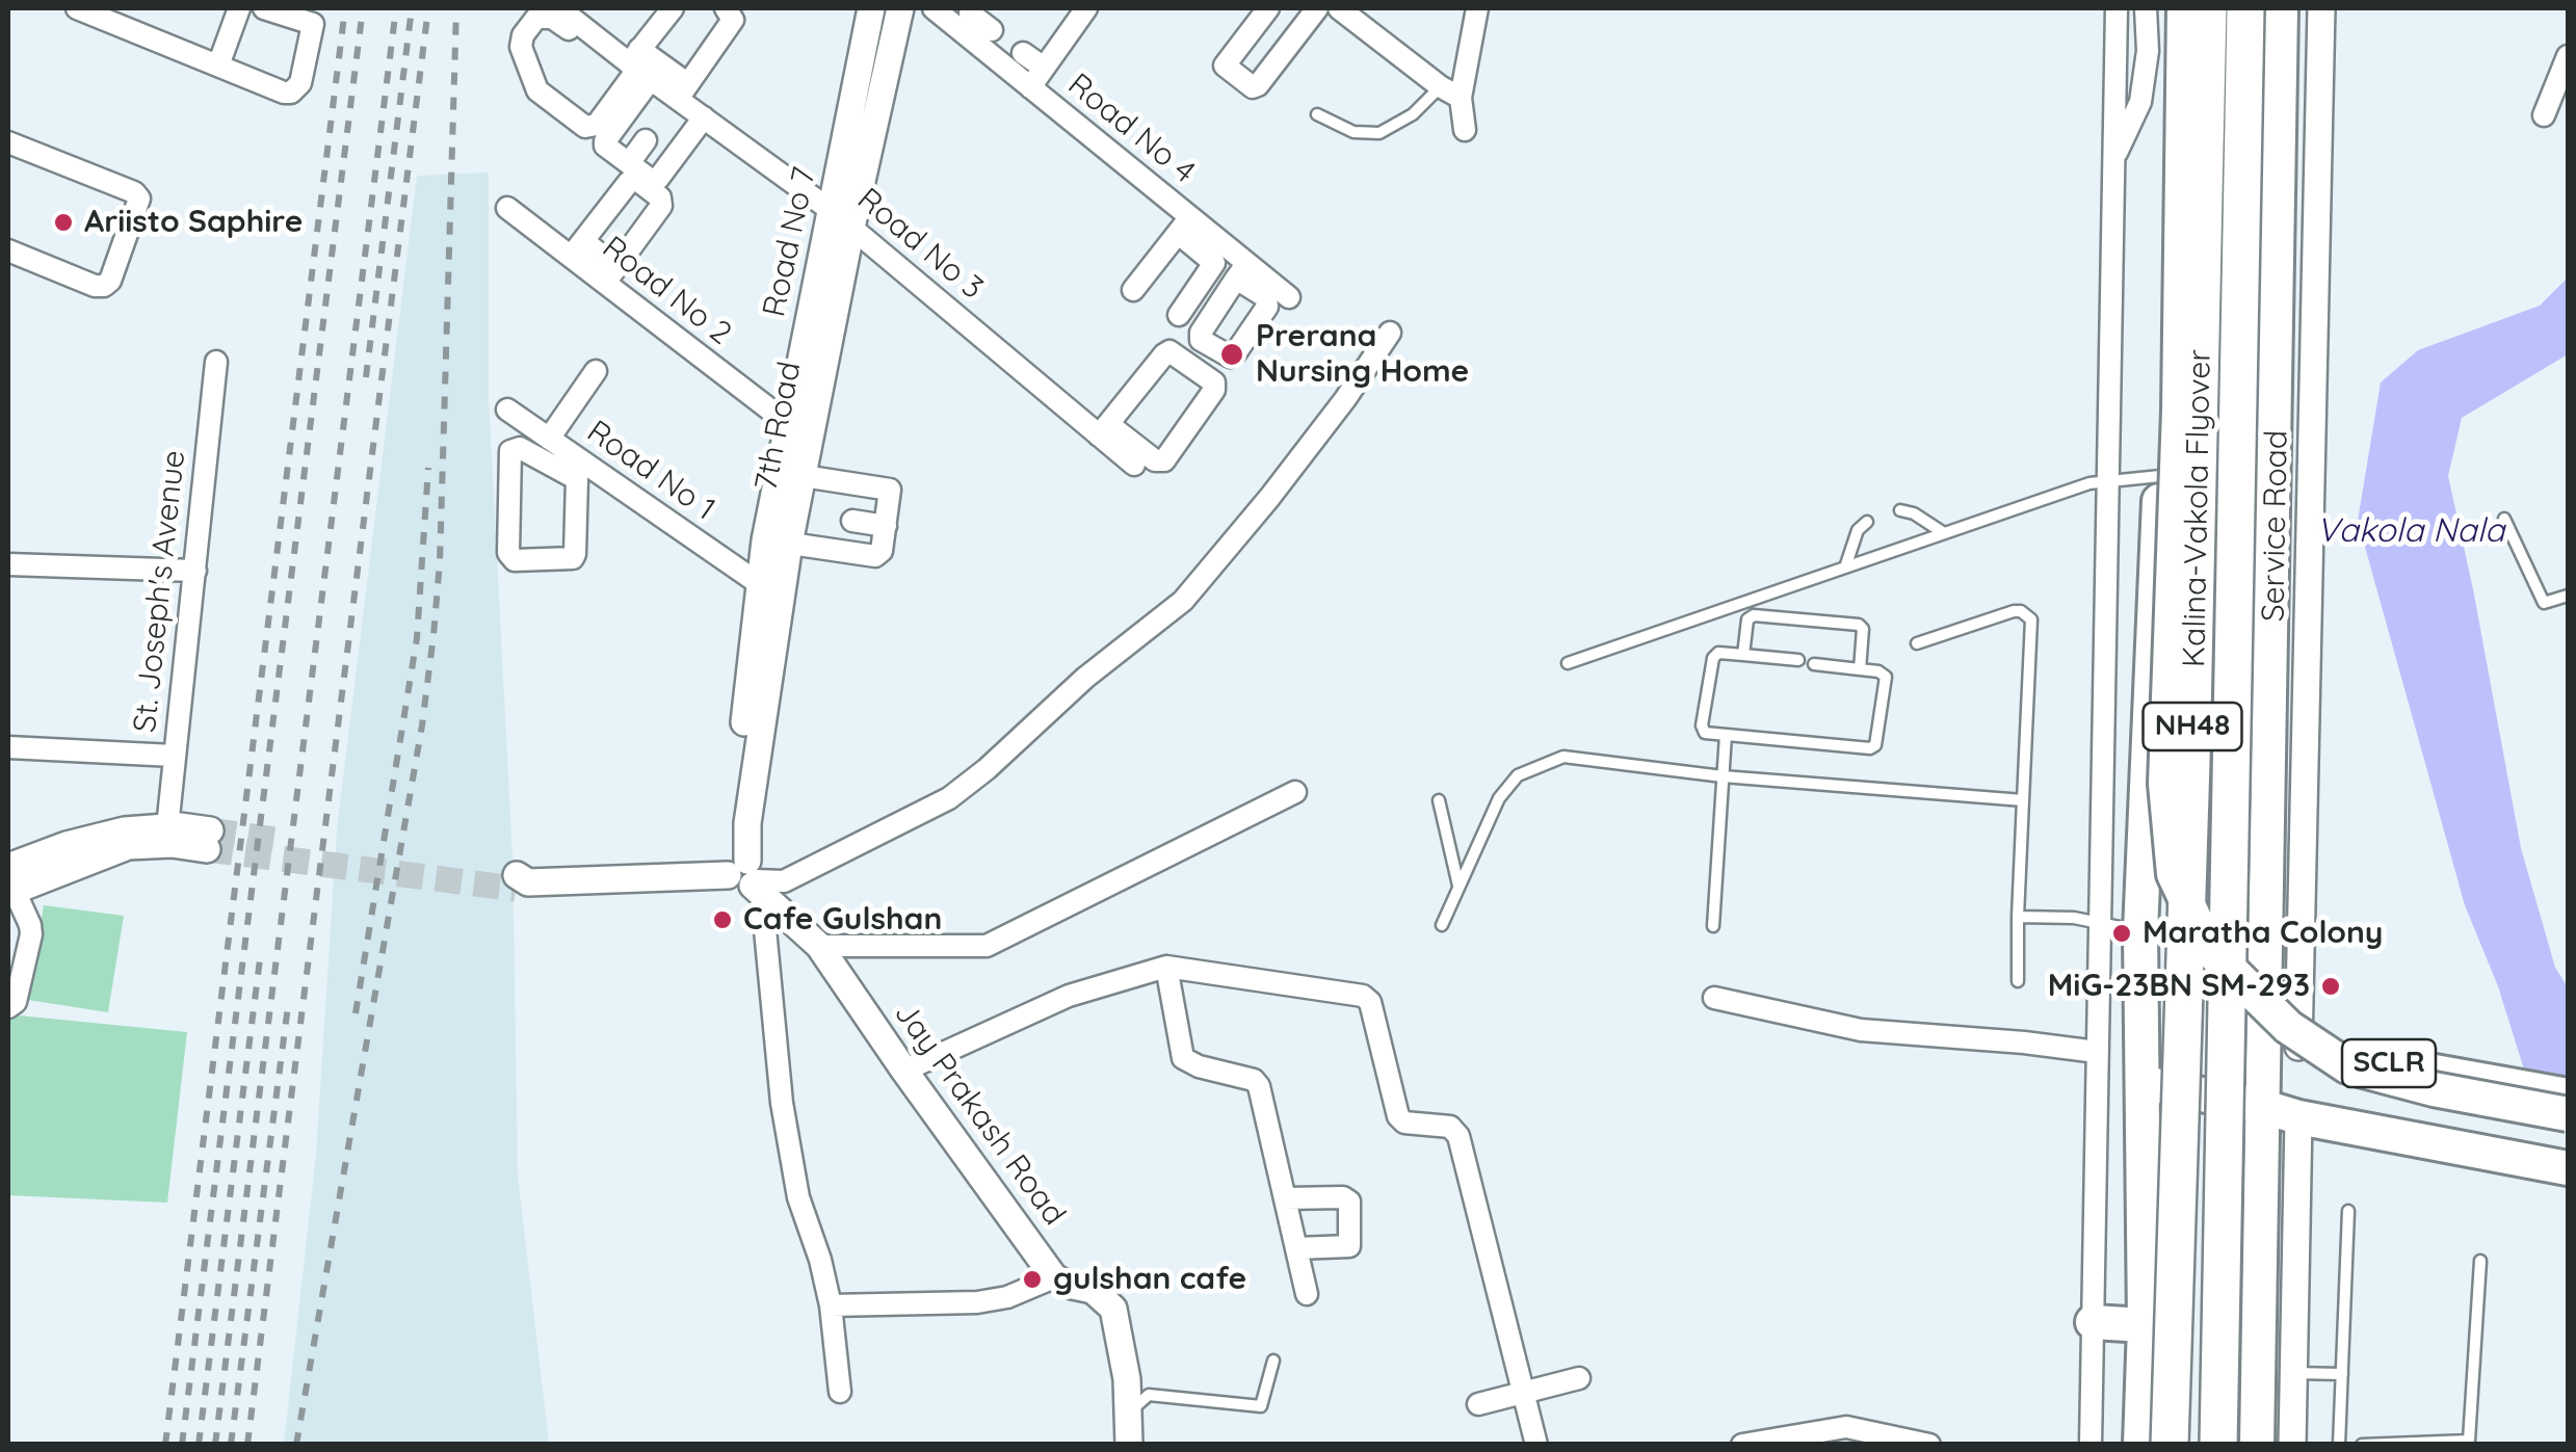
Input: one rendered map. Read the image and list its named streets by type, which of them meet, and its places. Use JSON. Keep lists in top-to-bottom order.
{
  "streets": {
    "highway": ["Kalina-Vakola Flyover", "NH48", "SCLR"],
    "street": [
      "Road No 4",
      "Road No 7",
      "Road No 3",
      "Road No 2",
      "7th Road",
      "Road No 1",
      "Service Road",
      "St. Joseph's Avenue",
      "Jay Prakash Road"
    ]
  },
  "crossings": [
    ["Road No 7", "Road No 3"],
    ["Road No 7", "Road No 2"],
    ["Road No 7", "7th Road"],
    ["Road No 7", "Road No 1"],
    ["Road No 7", "Jay Prakash Road"],
    ["Road No 3", "7th Road"],
    ["Road No 2", "7th Road"],
    ["Service Road", "SCLR"]
  ],
  "water": ["Vakola Nala"],
  "places": [
    "Ariisto Saphire",
    "Prerana Nursing Home",
    "Cafe Gulshan",
    "Maratha Colony",
    "MiG-23BN SM-293",
    "gulshan cafe"
  ]
}
